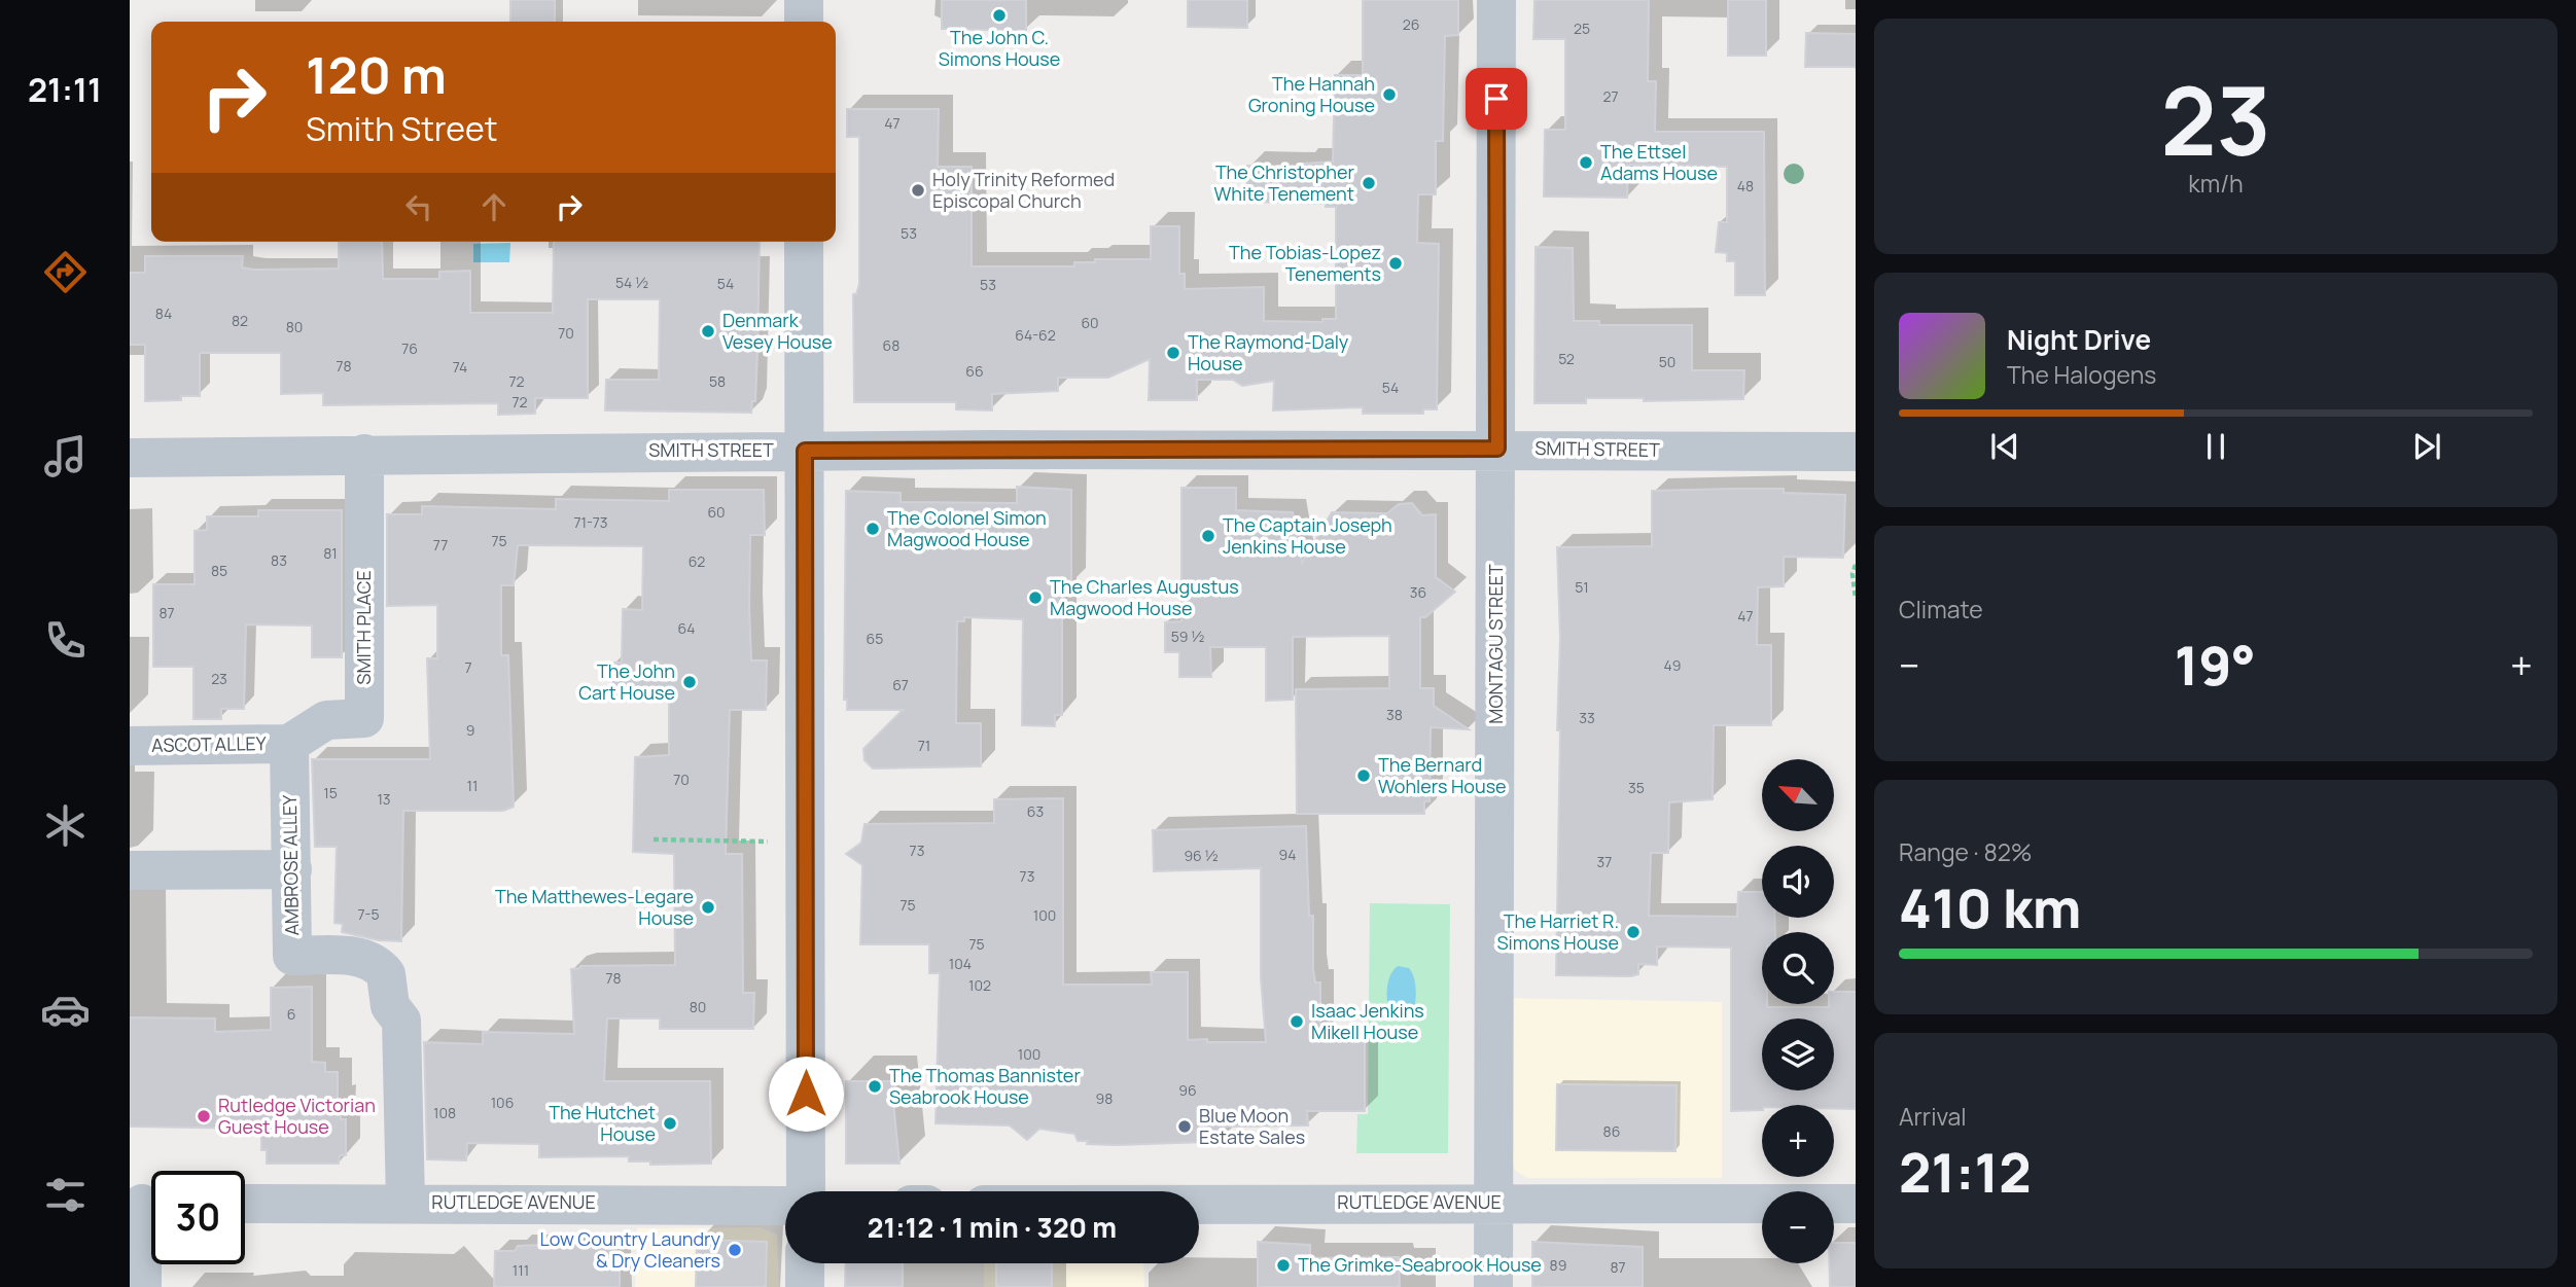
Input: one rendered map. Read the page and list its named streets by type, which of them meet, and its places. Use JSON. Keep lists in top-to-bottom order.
{
  "streets": {
    "street": [
      "SMITH STREET",
      "SMITH PLACE",
      "MONTAGU STREET",
      "ASCOT ALLEY",
      "AMBROSE ALLEY",
      "RUTLEDGE AVENUE"
    ]
  },
  "crossings": [
    ["SMITH STREET", "SMITH PLACE"],
    ["SMITH STREET", "MONTAGU STREET"],
    ["SMITH PLACE", "ASCOT ALLEY"],
    ["SMITH PLACE", "AMBROSE ALLEY"],
    ["MONTAGU STREET", "RUTLEDGE AVENUE"],
    ["ASCOT ALLEY", "AMBROSE ALLEY"],
    ["AMBROSE ALLEY", "RUTLEDGE AVENUE"]
  ],
  "places": [
    "The John C. Simons House",
    "The Hannah Groning House",
    "The Ettsel Adams House",
    "The Christopher White Tenement",
    "Holy Trinity Reformed Episcopal Church",
    "The Tobias-Lopez Tenements",
    "Denmark Vesey House",
    "The Raymond-Daly House",
    "The Colonel Simon Magwood House",
    "The Captain Joseph Jenkins House",
    "The Charles Augustus Magwood House",
    "The John Cart House",
    "The Bernard Wohlers House",
    "The Matthewes-Legare House",
    "The Harriet R. Simons House",
    "Isaac Jenkins Mikell House",
    "The Thomas Bannister Seabrook House",
    "Rutledge Victorian Guest House",
    "The Hutchet House",
    "Blue Moon Estate Sales",
    "Low Country Laundry & Dry Cleaners",
    "The Grimke-Seabrook House"
  ],
  "house_numbers": [
    "26",
    "25",
    "27",
    "47",
    "48",
    "53",
    "54 ½",
    "54",
    "53",
    "84",
    "82",
    "60",
    "80",
    "70",
    "64-62",
    "68",
    "76",
    "52",
    "50",
    "78",
    "74",
    "66",
    "72",
    "58",
    "54",
    "72",
    "60",
    "71-73",
    "75",
    "77",
    "81",
    "83",
    "62",
    "85",
    "51",
    "36",
    "87",
    "47",
    "64",
    "59 ½",
    "65",
    "49",
    "7",
    "23",
    "67",
    "38",
    "33",
    "9",
    "71",
    "70",
    "11",
    "35",
    "15",
    "13",
    "63",
    "73",
    "94",
    "96 ½",
    "37",
    "73",
    "75",
    "7-5",
    "100",
    "75",
    "104",
    "78",
    "102",
    "80",
    "6",
    "100",
    "96",
    "98",
    "106",
    "108",
    "86",
    "89",
    "87",
    "111"
  ],
  "north": "top left",
  "page": {
    "tabs": "21:11",
    "tile": [
      ["23", "km/h"],
      "Climate",
      ["Range · 82%", "410 km"],
      ["Arrival", "21:12"]
    ],
    "turn": ["120 m", "Smith Street"],
    "song": ["Night Drive", "The Halogens"],
    "heat": ["−", "19°", "+"],
    "map_buttons": ["+", "−"],
    "limit": "30",
    "trip": "21:12 · 1 min · 320 m"
  }
}
